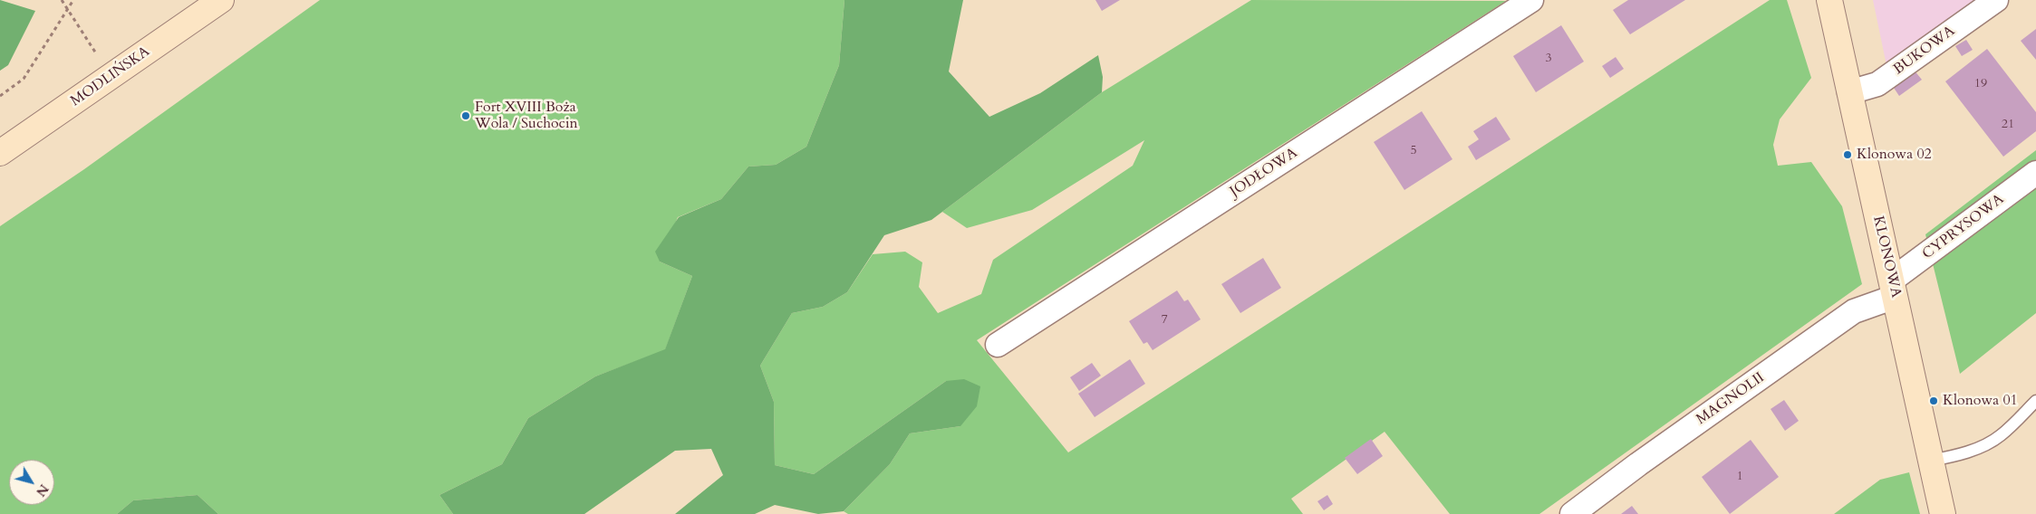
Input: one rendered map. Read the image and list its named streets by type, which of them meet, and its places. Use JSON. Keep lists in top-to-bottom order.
{
  "streets": {
    "street": [
      "BUKOWA",
      "MODLIŃSKA",
      "JODŁOWA",
      "CYPRYSOWA",
      "KLONOWA",
      "MAGNOLII"
    ]
  },
  "crossings": [
    ["BUKOWA", "KLONOWA"],
    ["CYPRYSOWA", "KLONOWA"],
    ["CYPRYSOWA", "MAGNOLII"],
    ["KLONOWA", "MAGNOLII"]
  ],
  "places": ["Fort XVIII Boża Wola / Suchocin", "Klonowa 02", "Klonowa 01"],
  "house_numbers": [
    "3",
    "19",
    "21",
    "5",
    "7",
    "1"
  ],
  "north": "bottom right"
}
